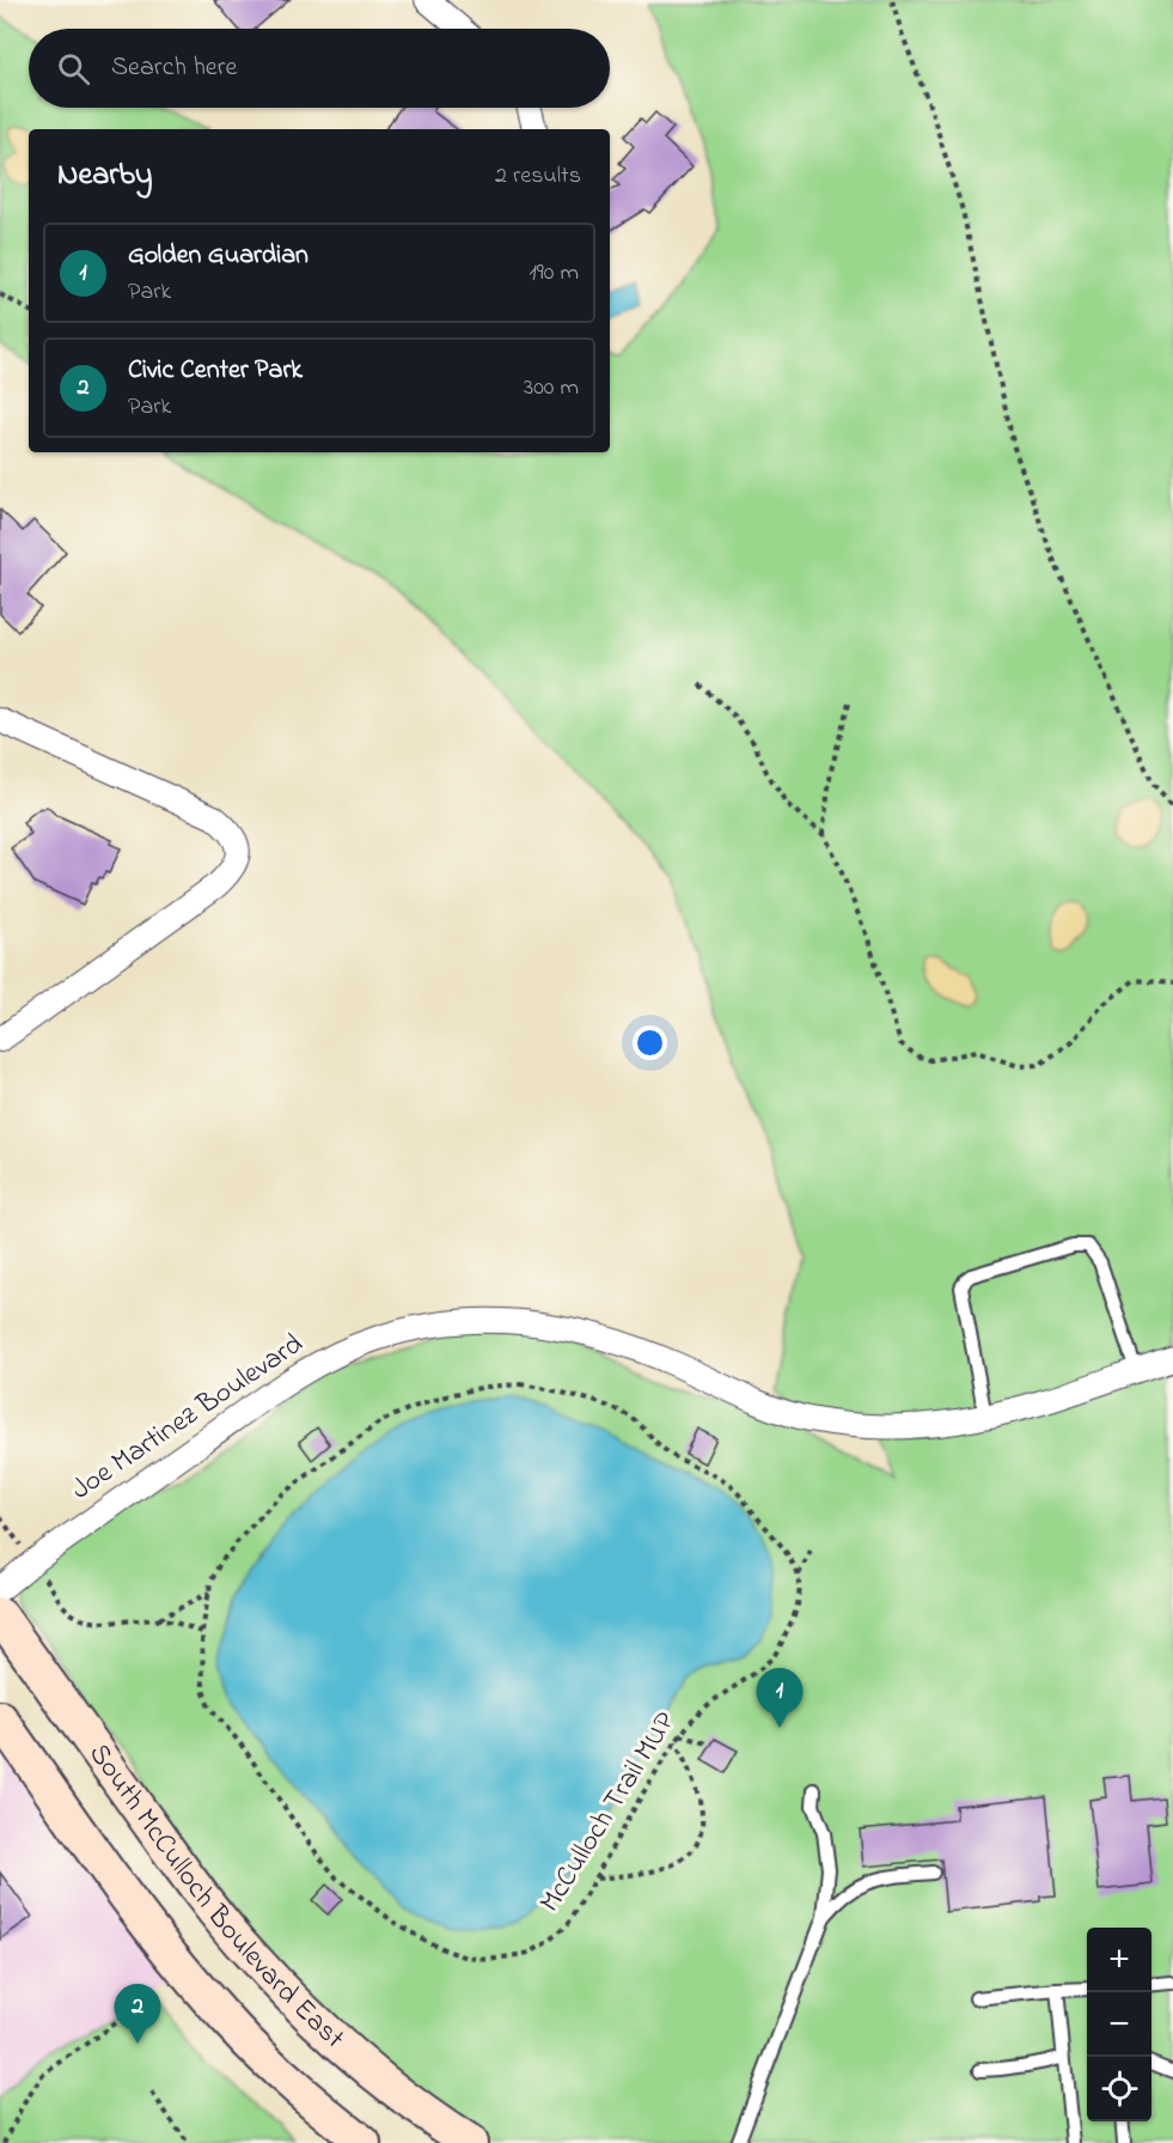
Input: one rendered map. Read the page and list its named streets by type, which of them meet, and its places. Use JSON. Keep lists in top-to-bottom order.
{
  "streets": {
    "main road": ["South McCulloch Boulevard East"],
    "street": ["Joe Martinez Boulevard"],
    "path": ["McCulloch Trail MUP"]
  },
  "page": {
    "search": "Search here",
    "heading": ["Nearby", "2 results"],
    "list": [
      {
        "mark": "1",
        "name": "Golden Guardian",
        "note": "Park",
        "value": "190 m"
      },
      {
        "mark": "2",
        "name": "Civic Center Park",
        "note": "Park",
        "value": "300 m"
      }
    ],
    "pins": ["1", "2"],
    "map_buttons": ["+", "−"]
  }
}
